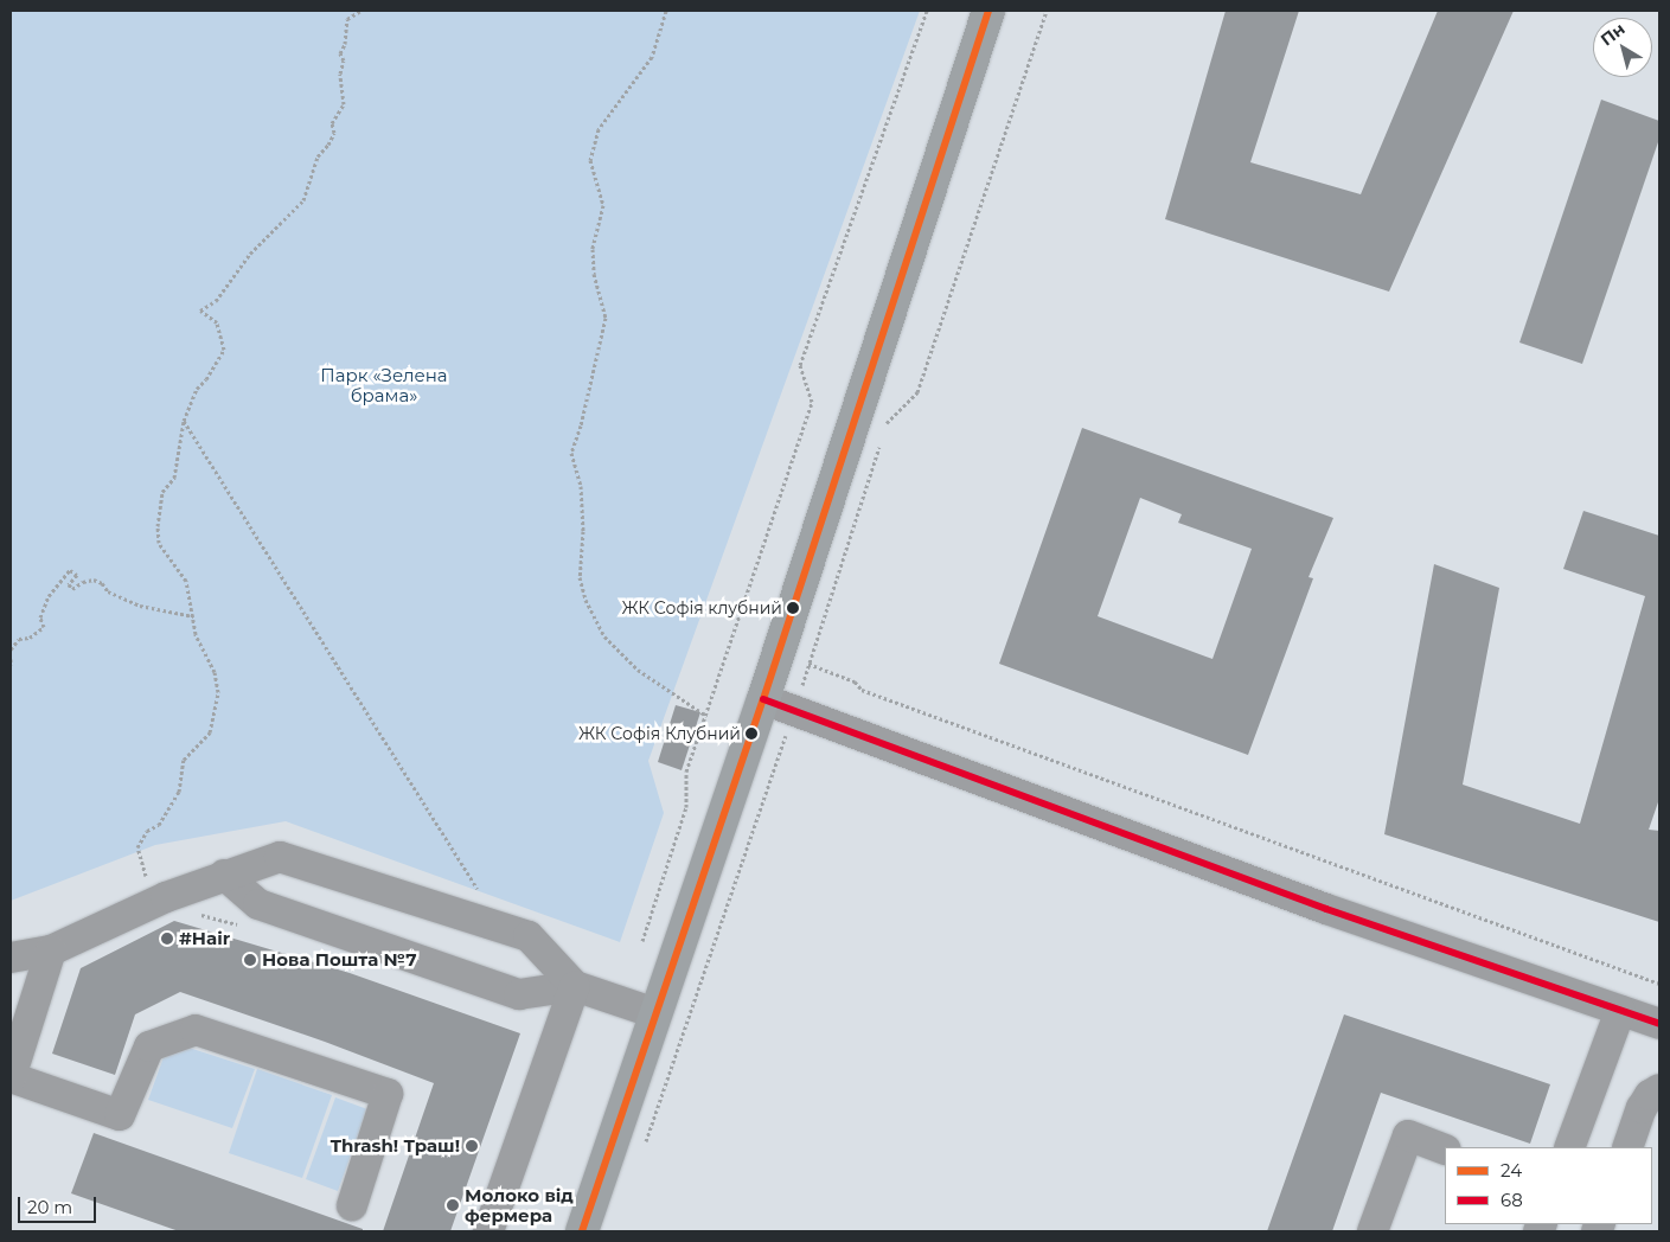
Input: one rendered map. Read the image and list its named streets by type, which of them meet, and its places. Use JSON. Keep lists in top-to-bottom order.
{
  "parks": ["Парк «Зелена брама»"],
  "places": [
    "ЖК Софія клубний",
    "ЖК Софія Клубний",
    "#Hair",
    "Нова Пошта №7",
    "Thrash! Траш!",
    "Молоко від фермера"
  ],
  "lines": ["transit line 24", "transit line 68"],
  "legend": ["24", "68"],
  "scale_bar": "20 m",
  "north": "top left"
}
